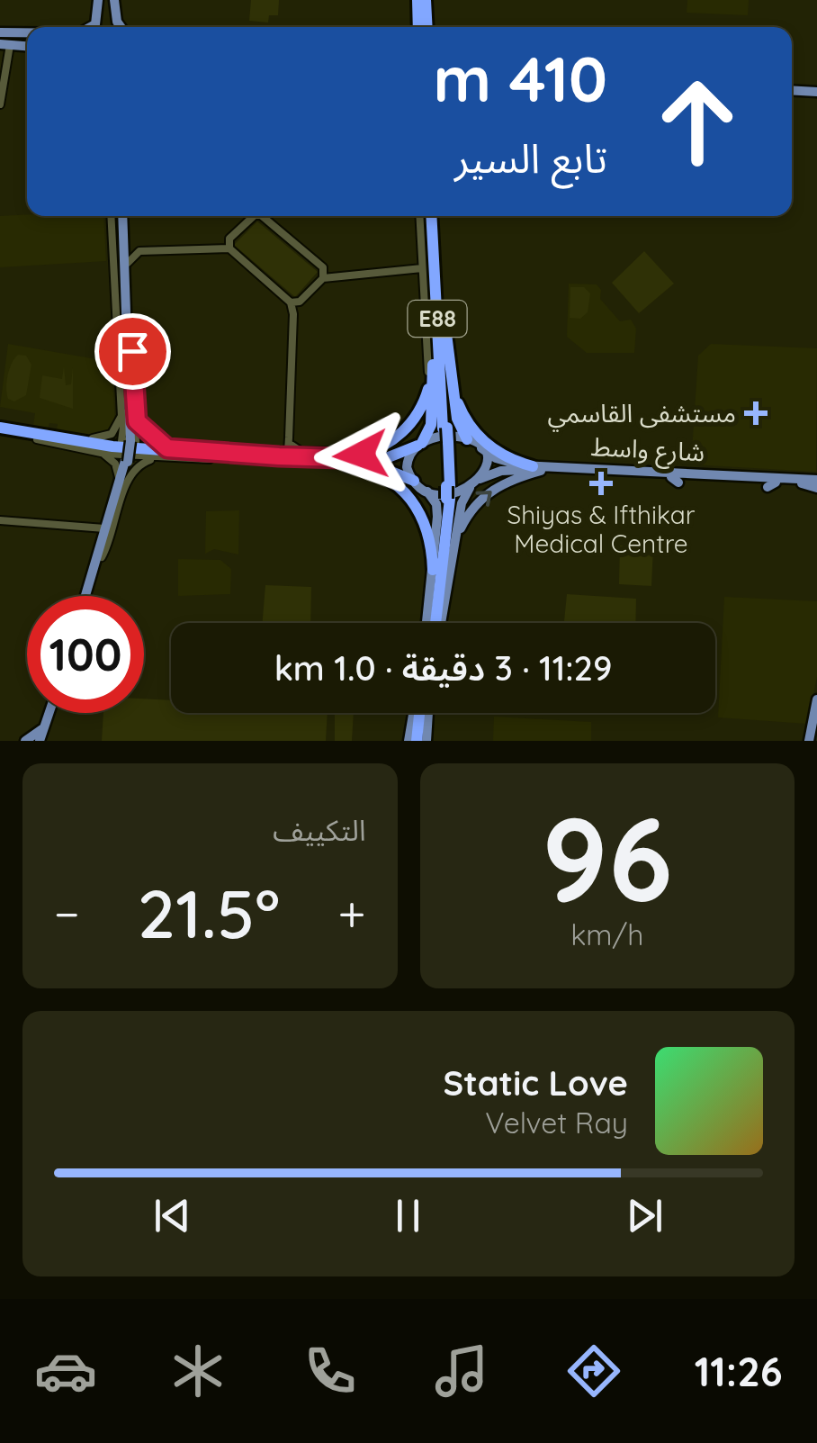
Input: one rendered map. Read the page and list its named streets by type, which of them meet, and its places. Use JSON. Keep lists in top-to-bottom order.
{
  "streets": {
    "highway": ["E88"],
    "main road": ["شارع واسط"]
  },
  "crossings": [
    ["E88", "شارع واسط"]
  ],
  "places": {
    "health": ["مستشفى القاسمي", "Shiyas & Ifthikar Medical Centre"]
  },
  "page": {
    "turn": ["410 m", "تابع السير"],
    "limit": "100",
    "trip": "11:29 · 3 دقيقة · 1.0 km",
    "tile": [
      ["96", "km/h"],
      "التكييف"
    ],
    "heat": ["−", "21.5°", "+"],
    "song": ["Static Love", "Velvet Ray"],
    "tabs": "11:26"
  }
}
